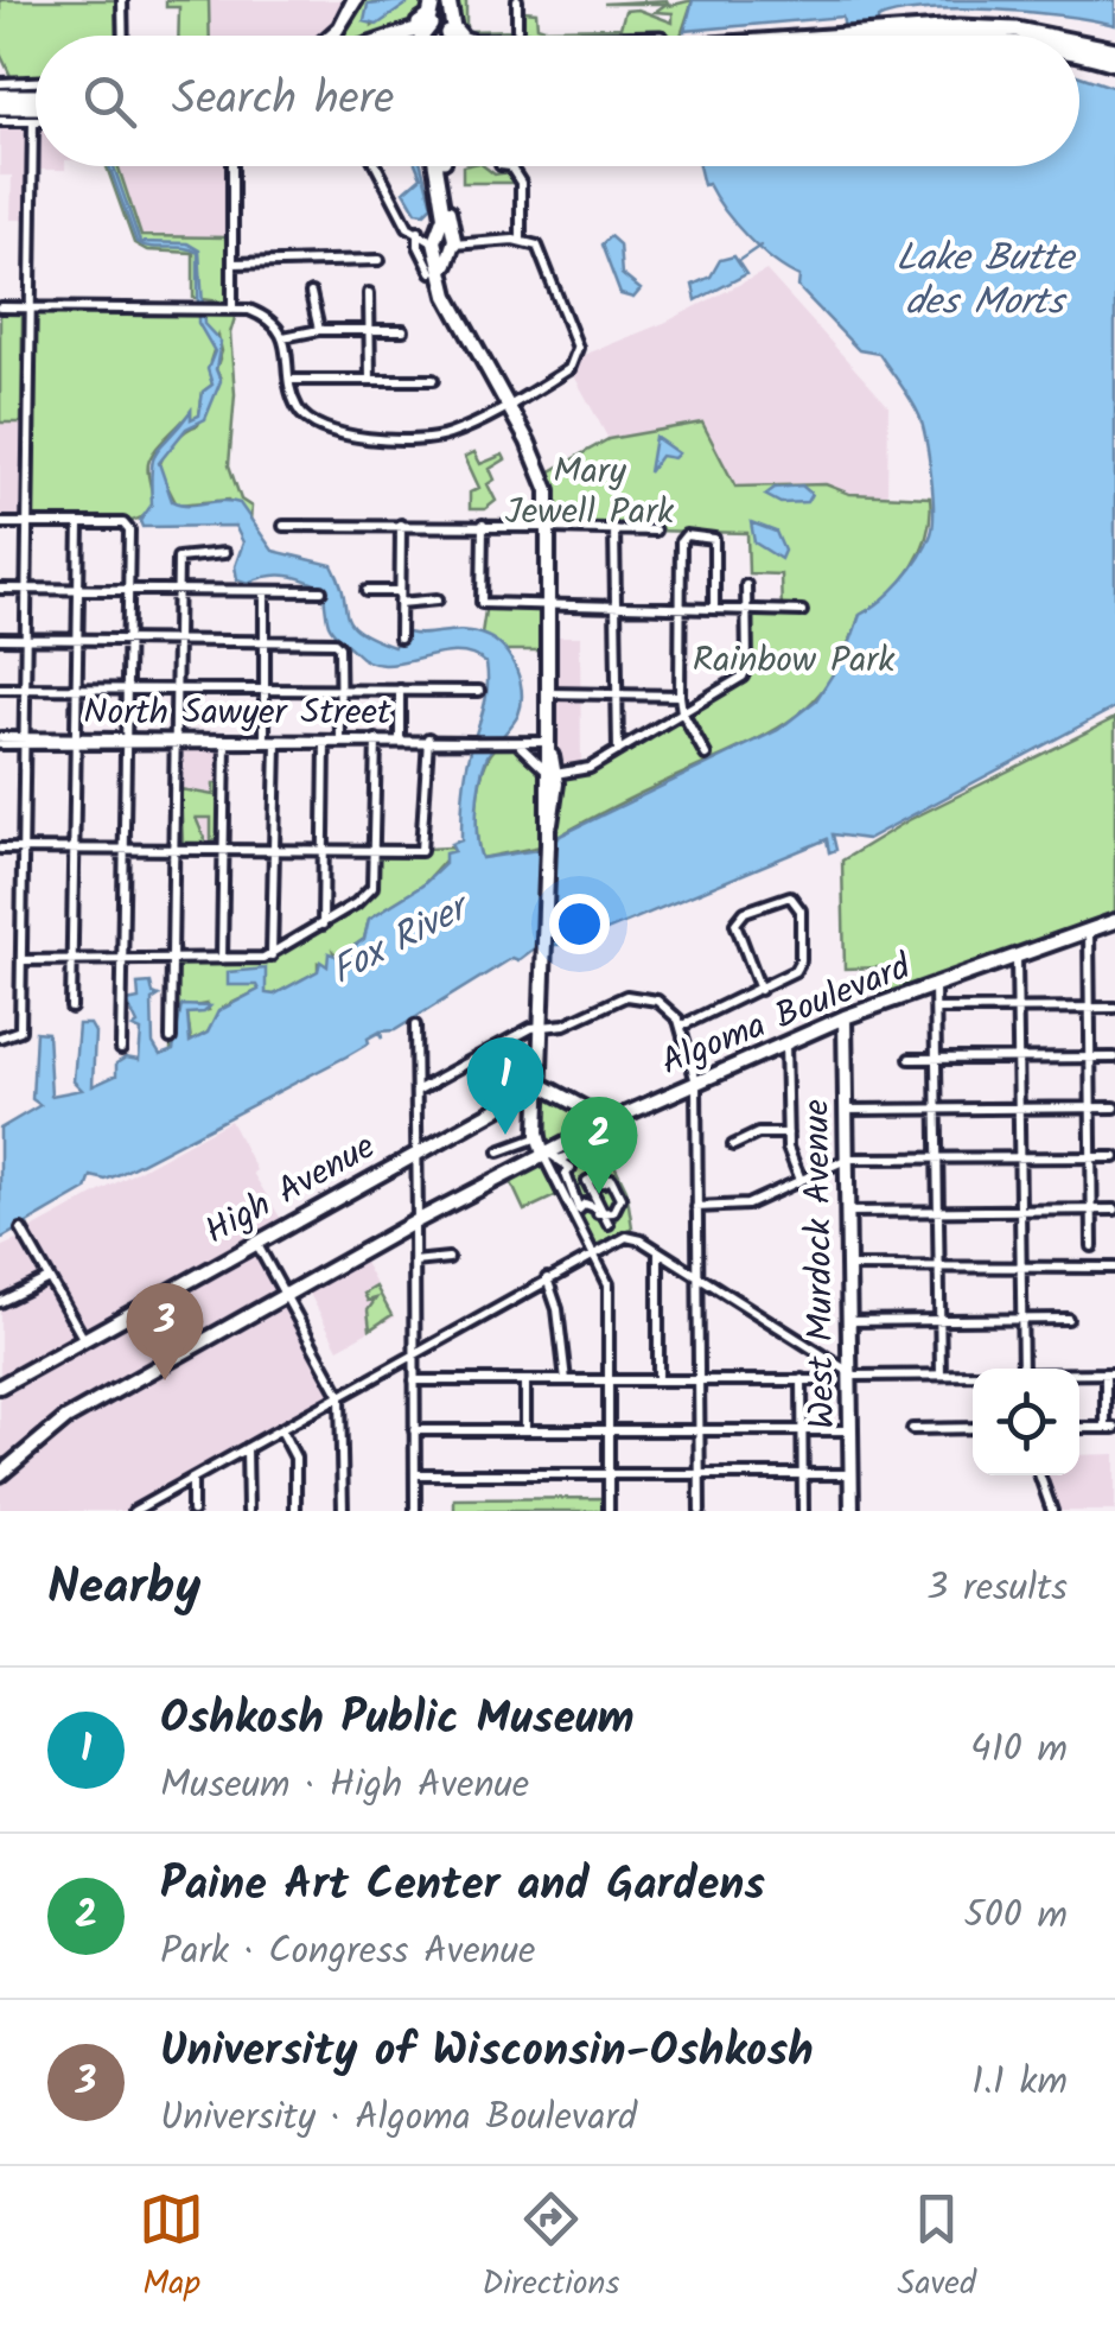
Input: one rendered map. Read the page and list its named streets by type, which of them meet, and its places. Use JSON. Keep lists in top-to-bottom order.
{
  "streets": {
    "main road": ["Algoma Boulevard", "High Avenue", "West Murdock Avenue"],
    "street": ["North Sawyer Street"]
  },
  "crossings": [
    ["Algoma Boulevard", "West Murdock Avenue"]
  ],
  "water": ["Lake Butte des Morts", "Fox River"],
  "parks": ["Mary Jewell Park", "Rainbow Park"],
  "page": {
    "search": "Search here",
    "pins": ["1", "2", "3"],
    "heading": ["Nearby", "3 results"],
    "list": [
      {
        "mark": "1",
        "name": "Oshkosh Public Museum",
        "note": "Museum · High Avenue",
        "value": "410 m"
      },
      {
        "mark": "2",
        "name": "Paine Art Center and Gardens",
        "note": "Park · Congress Avenue",
        "value": "500 m"
      },
      {
        "mark": "3",
        "name": "University of Wisconsin-Oshkosh",
        "note": "University · Algoma Boulevard",
        "value": "1.1 km"
      }
    ],
    "nav": ["Map", "Directions", "Saved"]
  }
}
